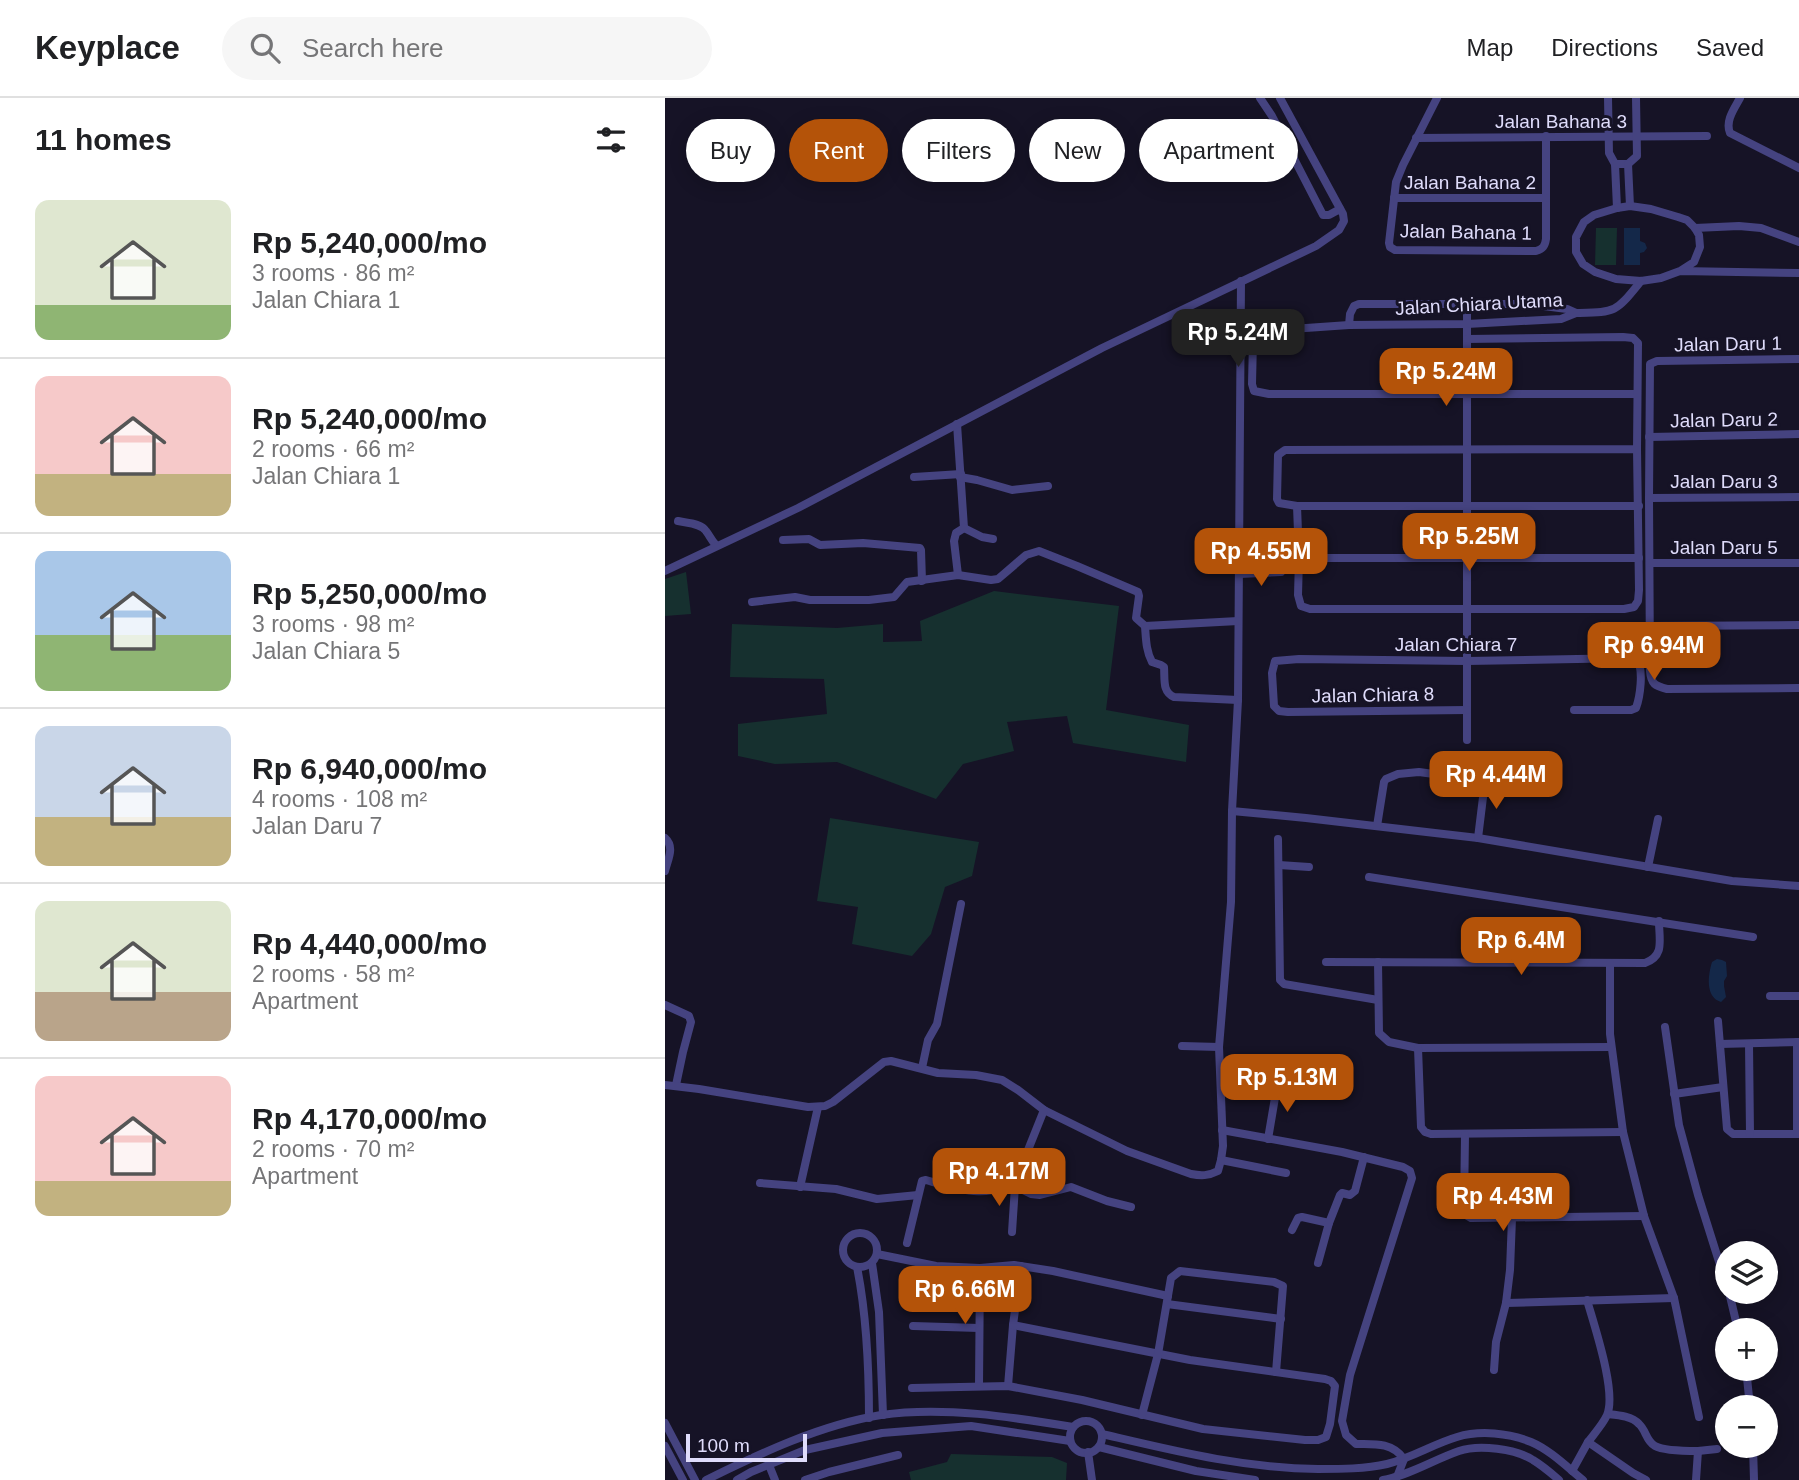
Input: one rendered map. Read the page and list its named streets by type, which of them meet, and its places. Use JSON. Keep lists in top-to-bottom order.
{
  "streets": {
    "street": [
      "Jalan Bahana 3",
      "Jalan Bahana 2",
      "Jalan Bahana 1",
      "Jalan Chiara Utama",
      "Jalan Daru 1",
      "Jalan Daru 2",
      "Jalan Daru 3",
      "Jalan Daru 5",
      "Jalan Chiara 7",
      "Jalan Chiara 8"
    ]
  },
  "crossings": [
    ["Jalan Bahana 2", "Jalan Bahana 1"],
    ["Jalan Daru 1", "Jalan Daru 2"],
    ["Jalan Chiara 7", "Jalan Chiara 8"]
  ],
  "scale_bar": "100 m",
  "page": {
    "header": "Keyplace",
    "search": "Search here",
    "nav": ["Map", "Directions", "Saved"],
    "heading": "11 homes",
    "chip": [
      "Buy",
      "Rent",
      "Filters",
      "New",
      "Apartment"
    ],
    "list": [
      {
        "name": "Rp 5,240,000/mo",
        "note": "3 rooms · 86 m² · Jalan Chiara 1"
      },
      {
        "name": "Rp 5,240,000/mo",
        "note": "2 rooms · 66 m² · Jalan Chiara 1"
      },
      {
        "name": "Rp 5,250,000/mo",
        "note": "3 rooms · 98 m² · Jalan Chiara 5"
      },
      {
        "name": "Rp 6,940,000/mo",
        "note": "4 rooms · 108 m² · Jalan Daru 7"
      },
      {
        "name": "Rp 4,440,000/mo",
        "note": "2 rooms · 58 m² · Apartment"
      },
      {
        "name": "Rp 4,170,000/mo",
        "note": "2 rooms · 70 m² · Apartment"
      }
    ],
    "price": [
      "Rp 5.24M",
      "Rp 5.24M",
      "Rp 5.25M",
      "Rp 4.55M",
      "Rp 6.94M",
      "Rp 4.44M",
      "Rp 6.4M",
      "Rp 5.13M",
      "Rp 4.17M",
      "Rp 4.43M",
      "Rp 6.66M"
    ],
    "map_buttons": ["+", "−"],
    "scale": "100 m"
  }
}
